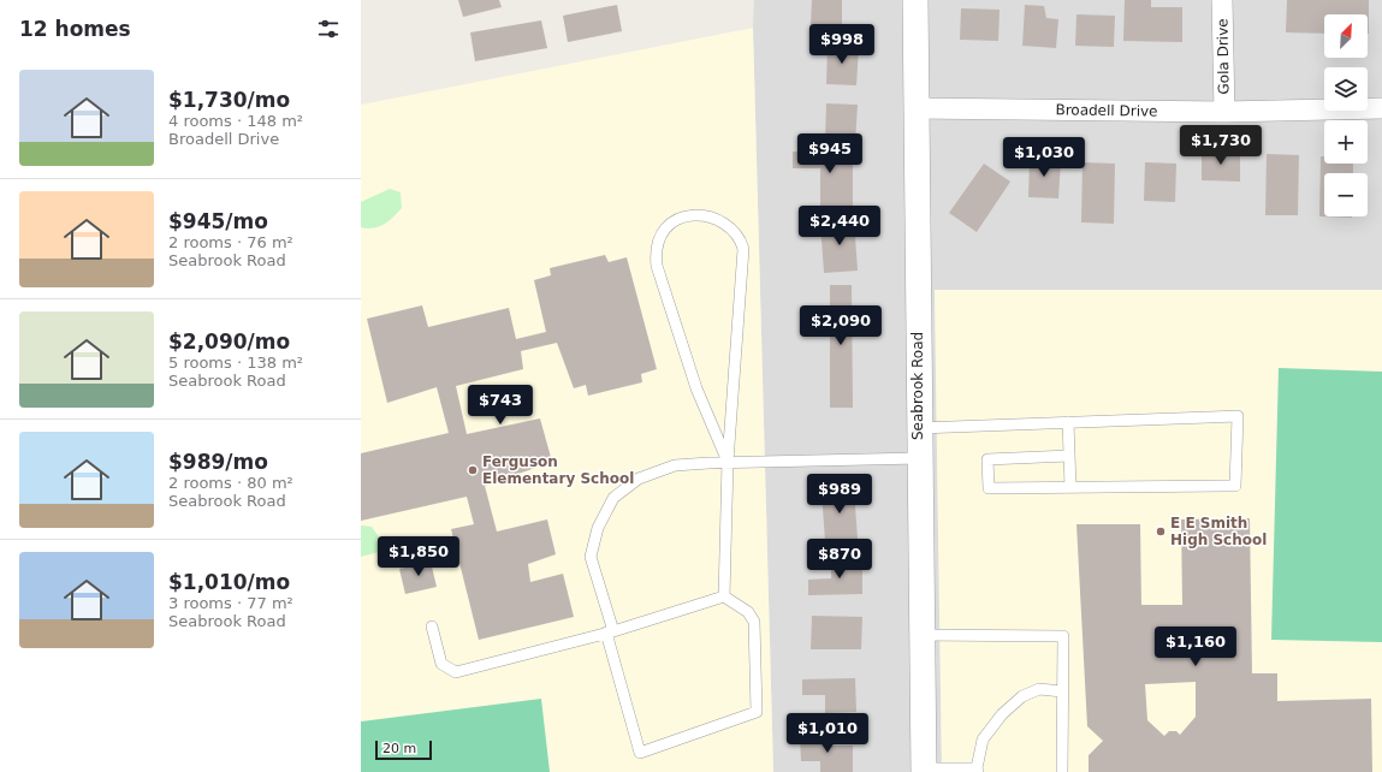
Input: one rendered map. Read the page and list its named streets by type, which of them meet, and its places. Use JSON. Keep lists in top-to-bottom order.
{
  "streets": {
    "street": ["Gola Drive", "Broadell Drive", "Seabrook Road"]
  },
  "crossings": [
    ["Gola Drive", "Broadell Drive"],
    ["Broadell Drive", "Seabrook Road"]
  ],
  "places": ["Ferguson Elementary School", "E E Smith High School"],
  "scale_bar": "20 m",
  "north": "top right",
  "page": {
    "heading": "12 homes",
    "map_buttons": ["+", "−"],
    "price": [
      "$998",
      "$1,730",
      "$945",
      "$1,030",
      "$2,440",
      "$2,090",
      "$743",
      "$989",
      "$1,850",
      "$870",
      "$1,160",
      "$1,010"
    ],
    "list": [
      {
        "name": "$1,730/mo",
        "note": "4 rooms · 148 m² · Broadell Drive"
      },
      {
        "name": "$945/mo",
        "note": "2 rooms · 76 m² · Seabrook Road"
      },
      {
        "name": "$2,090/mo",
        "note": "5 rooms · 138 m² · Seabrook Road"
      },
      {
        "name": "$989/mo",
        "note": "2 rooms · 80 m² · Seabrook Road"
      },
      {
        "name": "$1,010/mo",
        "note": "3 rooms · 77 m² · Seabrook Road"
      }
    ],
    "scale": "20 m"
  }
}
